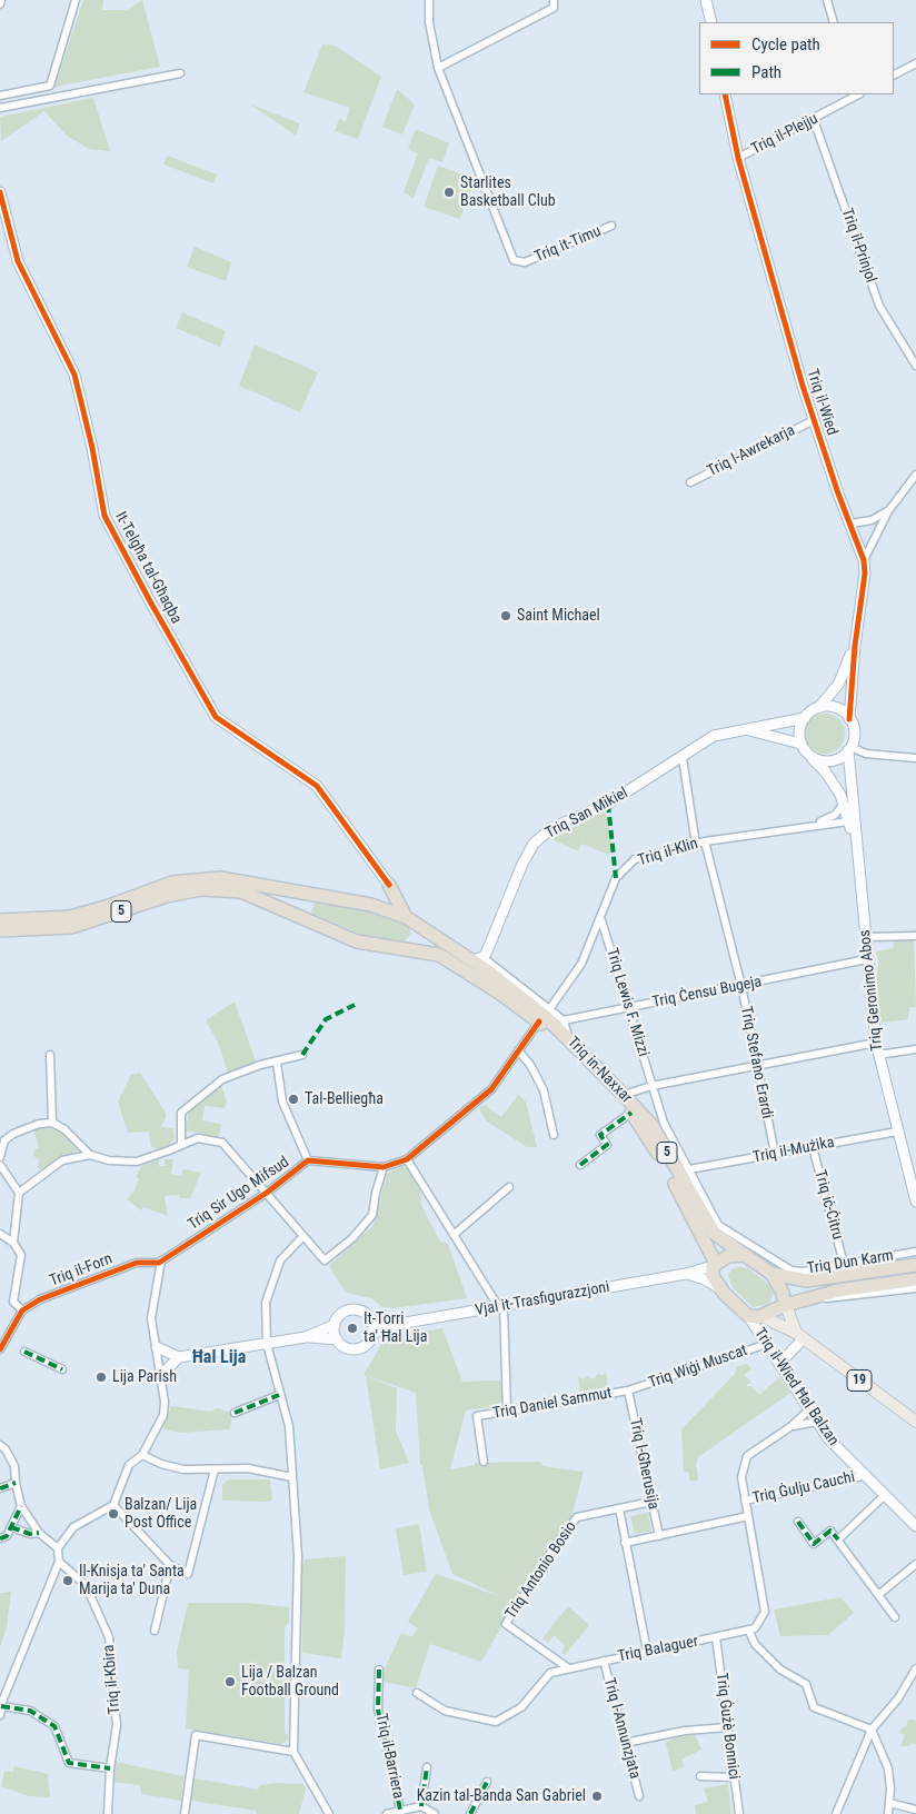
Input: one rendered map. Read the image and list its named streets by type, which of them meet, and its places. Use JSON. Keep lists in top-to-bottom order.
{
  "streets": {
    "highway": ["5", "Triq in-Naxxar", "Triq Dun Karm"],
    "main road": ["19"],
    "street": [
      "Triq il-Plejju",
      "Triq it-Timu",
      "Triq il-Prinjol",
      "Triq il-Wied",
      "Triq l-Awrekarja",
      "It-Telgħa tal-Għaqba",
      "Triq San Mikiel",
      "Triq il-Klin",
      "Triq Geronimo Abos",
      "Triq Ċensu Bugeja",
      "Triq Lewis F. Mizzi",
      "Triq Stefano Erardi",
      "Triq il-Mużika",
      "Triq Sir Ugo Mifsud",
      "Triq iċ-Ċitru",
      "Triq il-Forn",
      "Vjal it-Trasfigurazzjoni",
      "Triq Wiġi Muscat",
      "Triq il-Wied Ħal Balzan",
      "Triq Daniel Sammut",
      "Triq l-Għerusija",
      "Triq Ġulju Cauchi",
      "Triq Antonio Bosio",
      "Triq Balaguer",
      "Triq il-Kbira",
      "Triq Ġużè Bonnici",
      "Triq l-Annunzjata",
      "Triq il-Barriera"
    ]
  },
  "crossings": [
    ["Triq il-Plejju", "Triq il-Prinjol"],
    ["Triq il-Plejju", "Triq il-Wied"],
    ["Triq il-Wied", "Triq l-Awrekarja"],
    ["Triq il-Wied", "Triq San Mikiel"],
    ["Triq il-Wied", "Triq Geronimo Abos"],
    ["Triq San Mikiel", "Triq Geronimo Abos"],
    ["Triq San Mikiel", "Triq in-Naxxar"],
    ["Triq il-Klin", "Triq Geronimo Abos"],
    ["Triq il-Klin", "Triq Lewis F. Mizzi"],
    ["Triq il-Klin", "Triq Stefano Erardi"],
    ["Triq il-Klin", "Triq in-Naxxar"],
    ["Triq il-Klin", "Triq Sir Ugo Mifsud"],
    ["5", "Triq in-Naxxar"],
    ["Triq Geronimo Abos", "Triq Ċensu Bugeja"],
    ["Triq Geronimo Abos", "Triq il-Mużika"],
    ["Triq Ċensu Bugeja", "Triq Lewis F. Mizzi"],
    ["Triq Ċensu Bugeja", "Triq Stefano Erardi"],
    ["Triq Ċensu Bugeja", "Triq in-Naxxar"],
    ["Triq Lewis F. Mizzi", "Triq Dun Karm"],
    ["Triq Stefano Erardi", "Triq il-Mużika"],
    ["Triq in-Naxxar", "Triq Sir Ugo Mifsud"],
    ["Triq in-Naxxar", "Triq Dun Karm"],
    ["Triq in-Naxxar", "Vjal it-Trasfigurazzjoni"],
    ["Triq in-Naxxar", "19"],
    ["Triq il-Mużika", "Triq iċ-Ċitru"],
    ["Triq il-Mużika", "Triq Dun Karm"],
    ["Triq Sir Ugo Mifsud", "Triq il-Forn"],
    ["Triq iċ-Ċitru", "Triq Dun Karm"],
    ["Triq Wiġi Muscat", "Triq il-Wied Ħal Balzan"],
    ["Triq Wiġi Muscat", "Triq Daniel Sammut"],
    ["Triq Wiġi Muscat", "Triq l-Għerusija"],
    ["Triq il-Wied Ħal Balzan", "Triq Ġulju Cauchi"],
    ["Triq Daniel Sammut", "Triq l-Għerusija"],
    ["Triq l-Għerusija", "Triq Antonio Bosio"],
    ["Triq Antonio Bosio", "Triq Balaguer"],
    ["Triq Balaguer", "Triq Ġużè Bonnici"],
    ["Triq Balaguer", "Triq l-Annunzjata"]
  ],
  "districts": ["Ħal Lija"],
  "places": [
    "Starlites Basketball Club",
    "Saint Michael",
    "Tal-Belliegħa",
    "It-Torri ta' Ħal Lija",
    "Lija Parish",
    "Balzan/ Lija Post Office",
    "Il-Knisja ta' Santa Marija ta' Duna",
    "Lija / Balzan Football Ground",
    "Kazin tal-Banda San Gabriel"
  ],
  "legend": ["Cycle path", "Path"]
}
